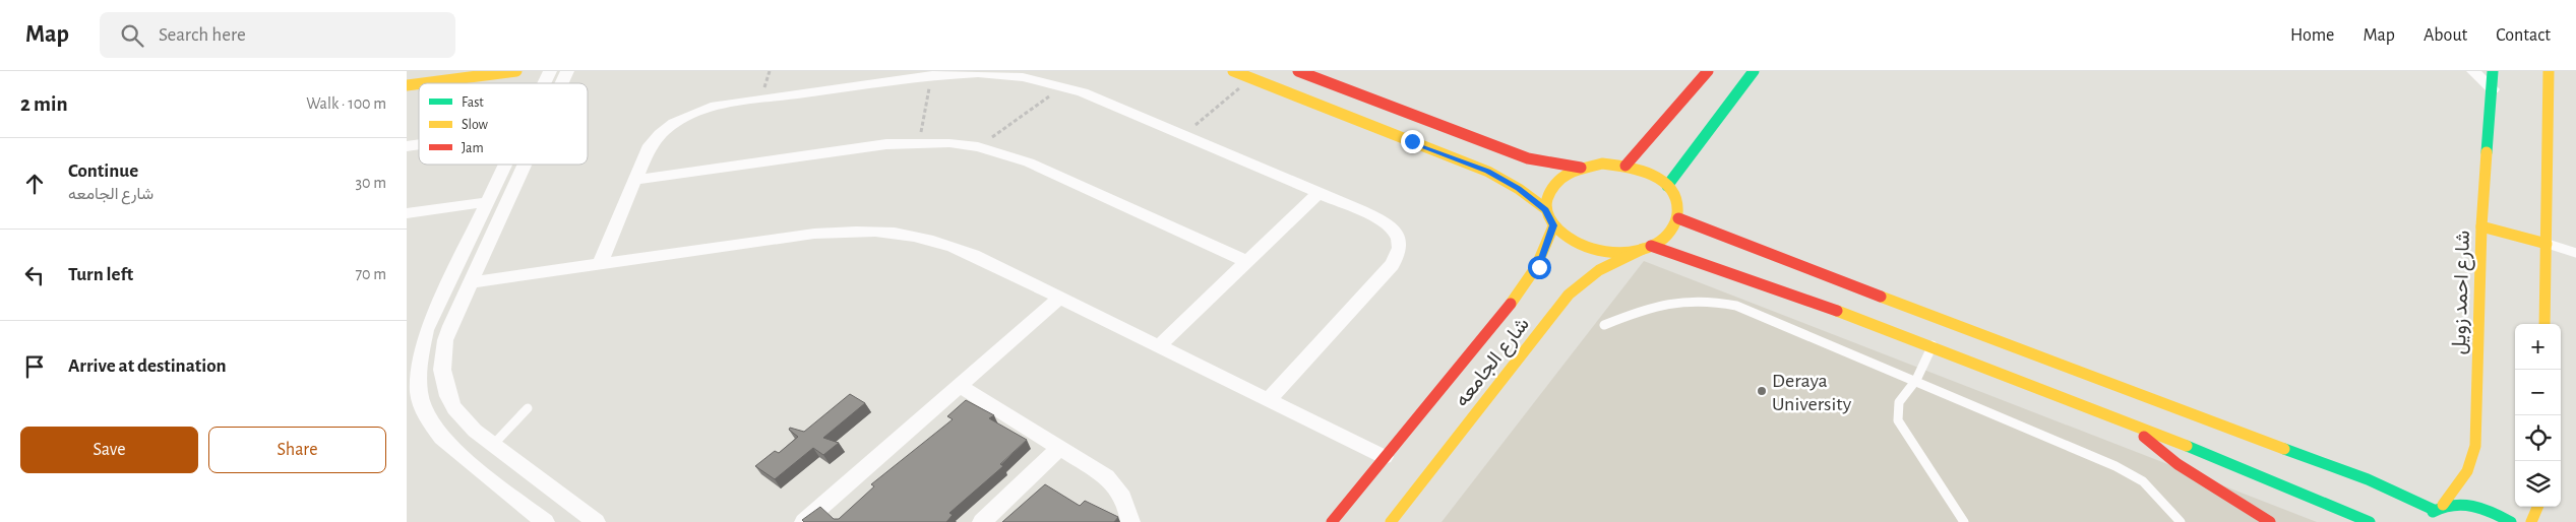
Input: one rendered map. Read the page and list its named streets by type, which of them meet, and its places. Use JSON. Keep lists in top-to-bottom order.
{
  "streets": {
    "street": ["شارع احمد زويل", "شارع الجامعه"]
  },
  "places": ["Deraya University"],
  "legend": ["Fast", "Slow", "Jam"],
  "page": {
    "header": "Map",
    "search": "Search here",
    "nav": [
      "Home",
      "Map",
      "About",
      "Contact"
    ],
    "heading": ["2 min", "Walk · 100 m"],
    "list": [
      ["Continue", "شارع الجامعه", "30 m"],
      ["Turn left", "70 m"],
      "Arrive at destination"
    ],
    "map_buttons": ["+", "−"],
    "buttons": ["Save", "Share"]
  }
}
